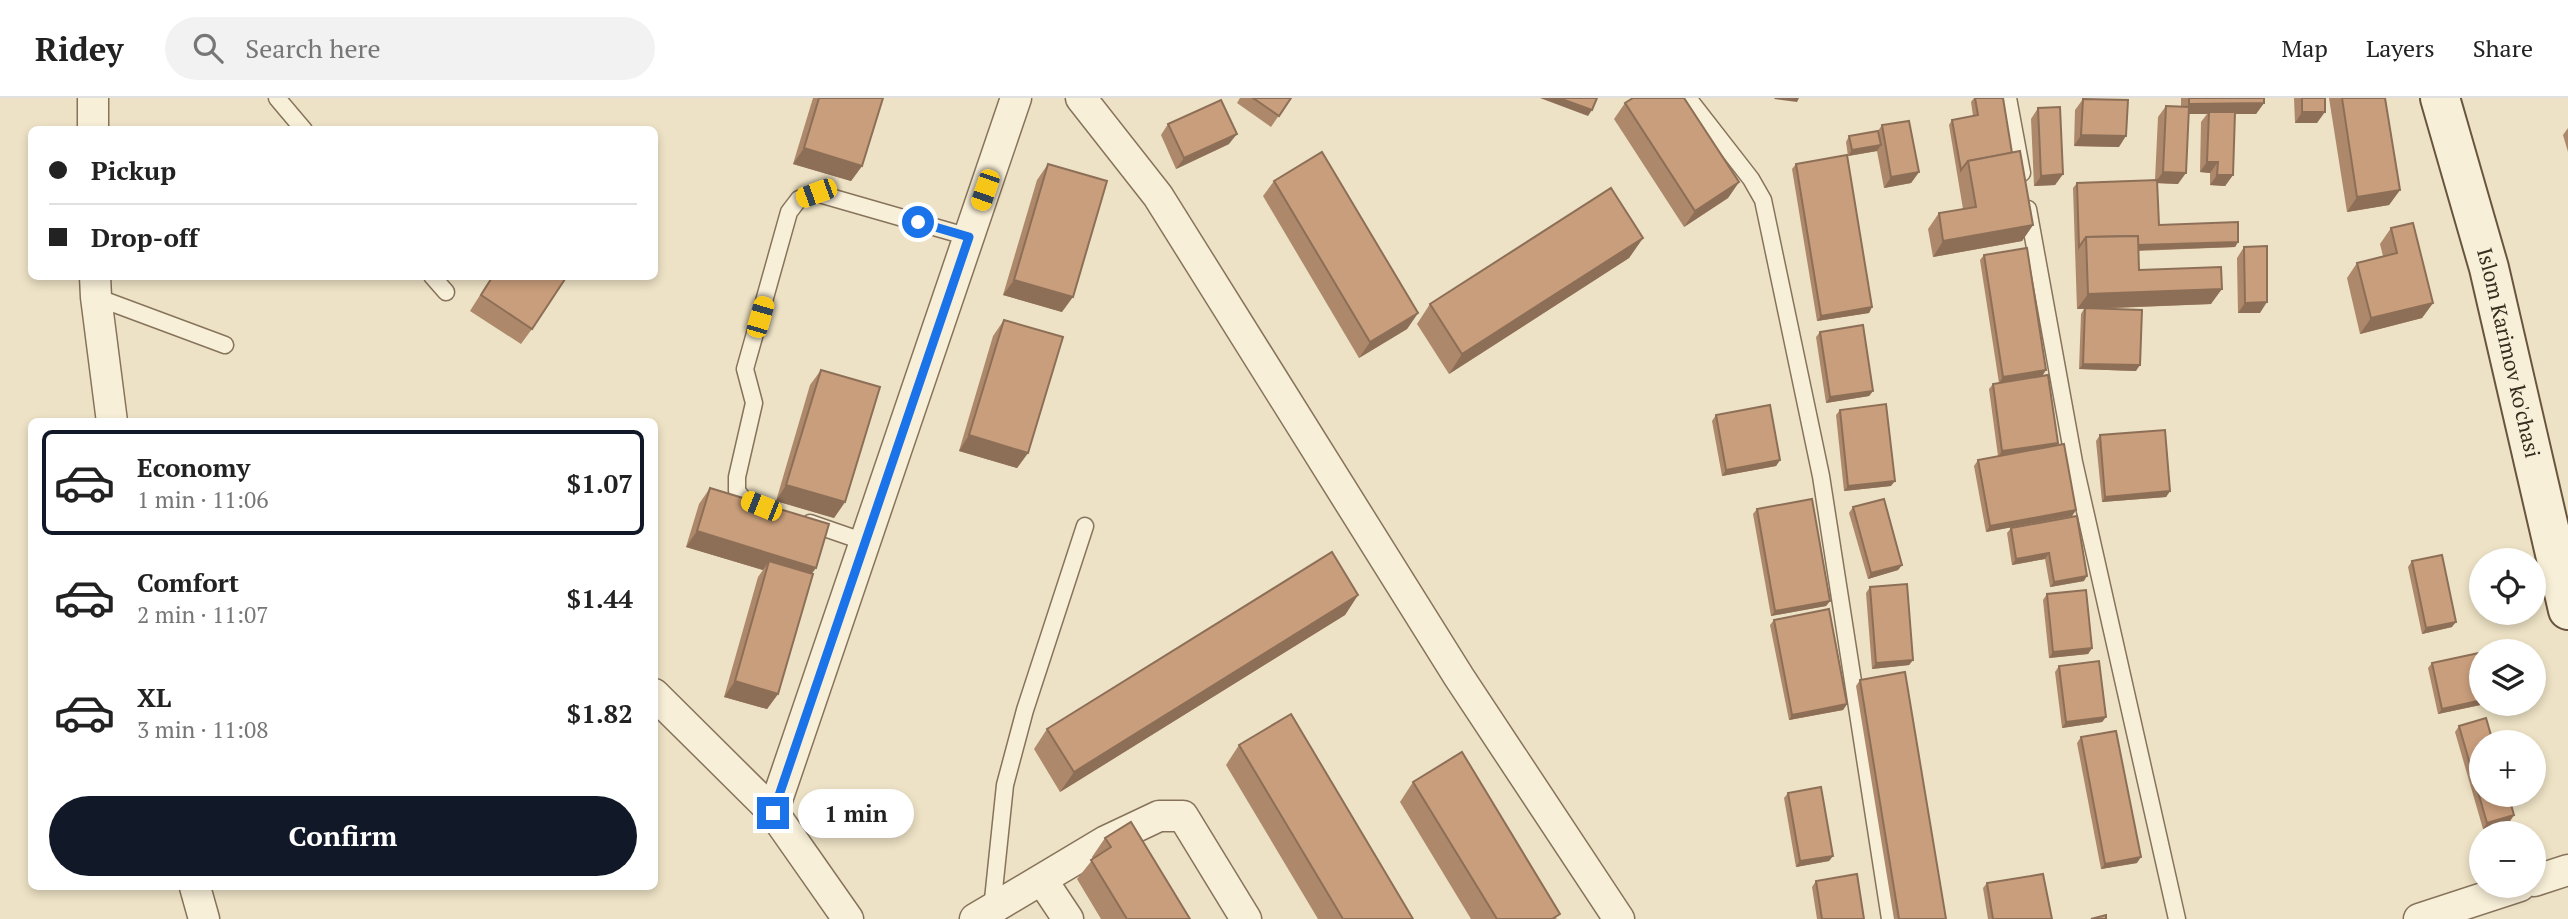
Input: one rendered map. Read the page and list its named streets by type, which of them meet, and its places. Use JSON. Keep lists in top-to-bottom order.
{
  "streets": {
    "main road": ["Islom Karimov ko'chasi"]
  },
  "page": {
    "header": "Ridey",
    "search": "Search here",
    "nav": ["Map", "Layers", "Share"],
    "banner": ["Pickup", "Drop-off"],
    "list": [
      {
        "name": "Economy",
        "note": "1 min · 11:06",
        "value": "$1.07"
      },
      {
        "name": "Comfort",
        "note": "2 min · 11:07",
        "value": "$1.44"
      },
      {
        "name": "XL",
        "note": "3 min · 11:08",
        "value": "$1.82"
      }
    ],
    "map_buttons": ["+", "−"],
    "buttons": "Confirm",
    "bubble": "1 min"
  }
}
